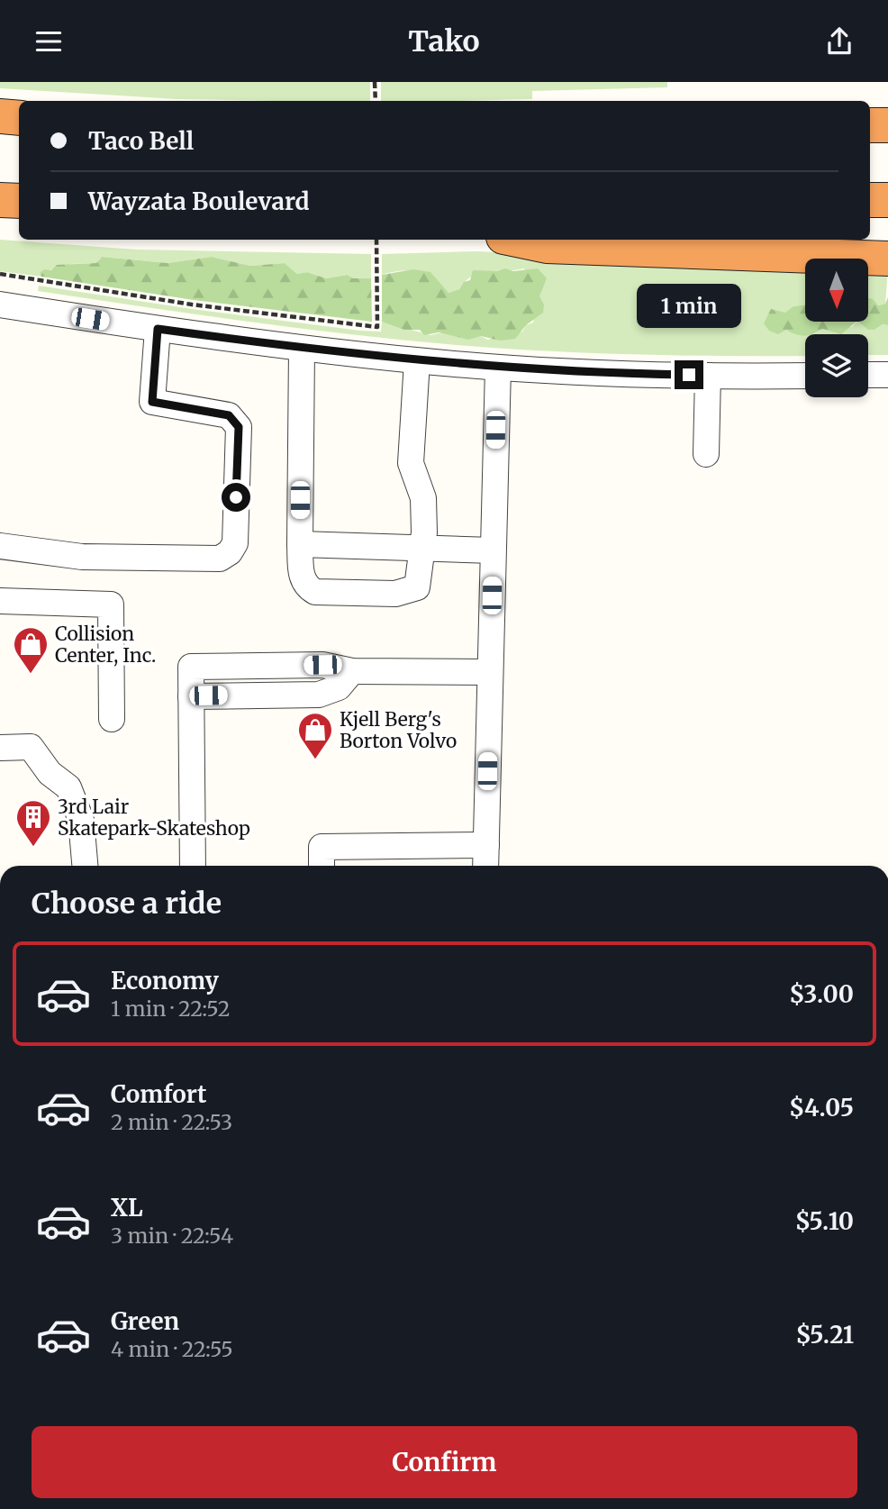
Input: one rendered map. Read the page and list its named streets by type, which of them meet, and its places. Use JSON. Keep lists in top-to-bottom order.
{
  "places": {
    "shop": ["Collision Center, Inc.", "Kjell Berg's Borton Volvo"],
    "building": ["3rd Lair Skatepark-Skateshop"]
  },
  "north": "bottom",
  "page": {
    "header": "Tako",
    "banner": ["Taco Bell", "Wayzata Boulevard"],
    "bubble": "1 min",
    "heading": "Choose a ride",
    "list": [
      {
        "name": "Economy",
        "note": "1 min · 22:52",
        "value": "$3.00"
      },
      {
        "name": "Comfort",
        "note": "2 min · 22:53",
        "value": "$4.05"
      },
      {
        "name": "XL",
        "note": "3 min · 22:54",
        "value": "$5.10"
      },
      {
        "name": "Green",
        "note": "4 min · 22:55",
        "value": "$5.21"
      }
    ],
    "buttons": "Confirm"
  }
}
